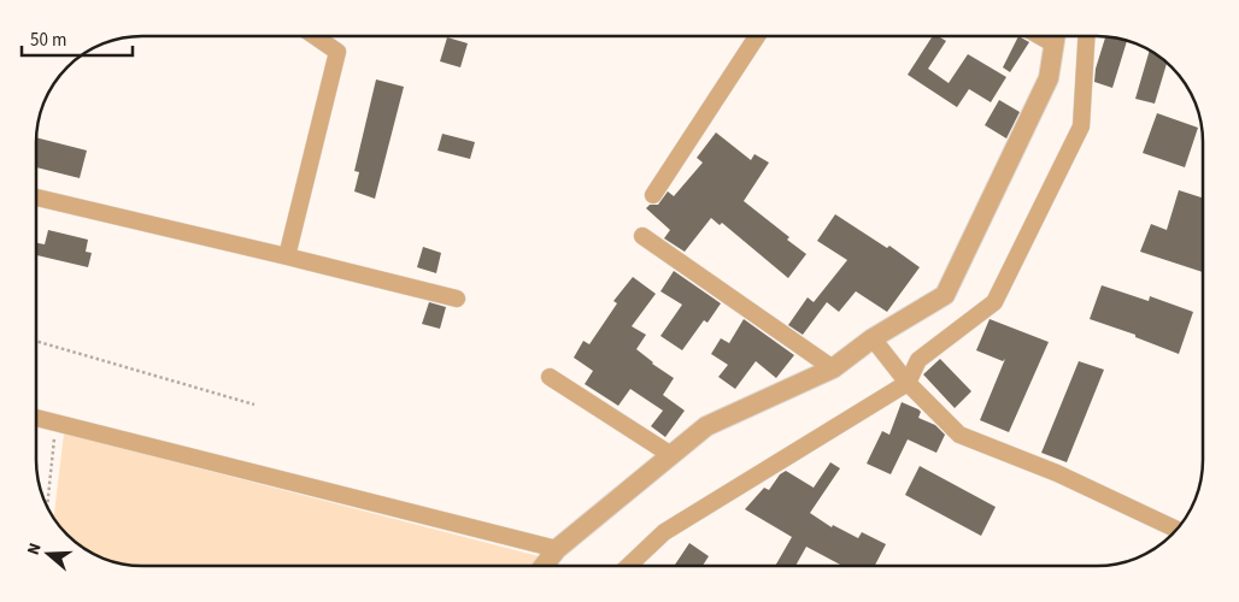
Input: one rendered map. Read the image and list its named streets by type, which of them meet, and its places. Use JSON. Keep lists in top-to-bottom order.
{
  "scale_bar": "50 m",
  "north": "left"
}
